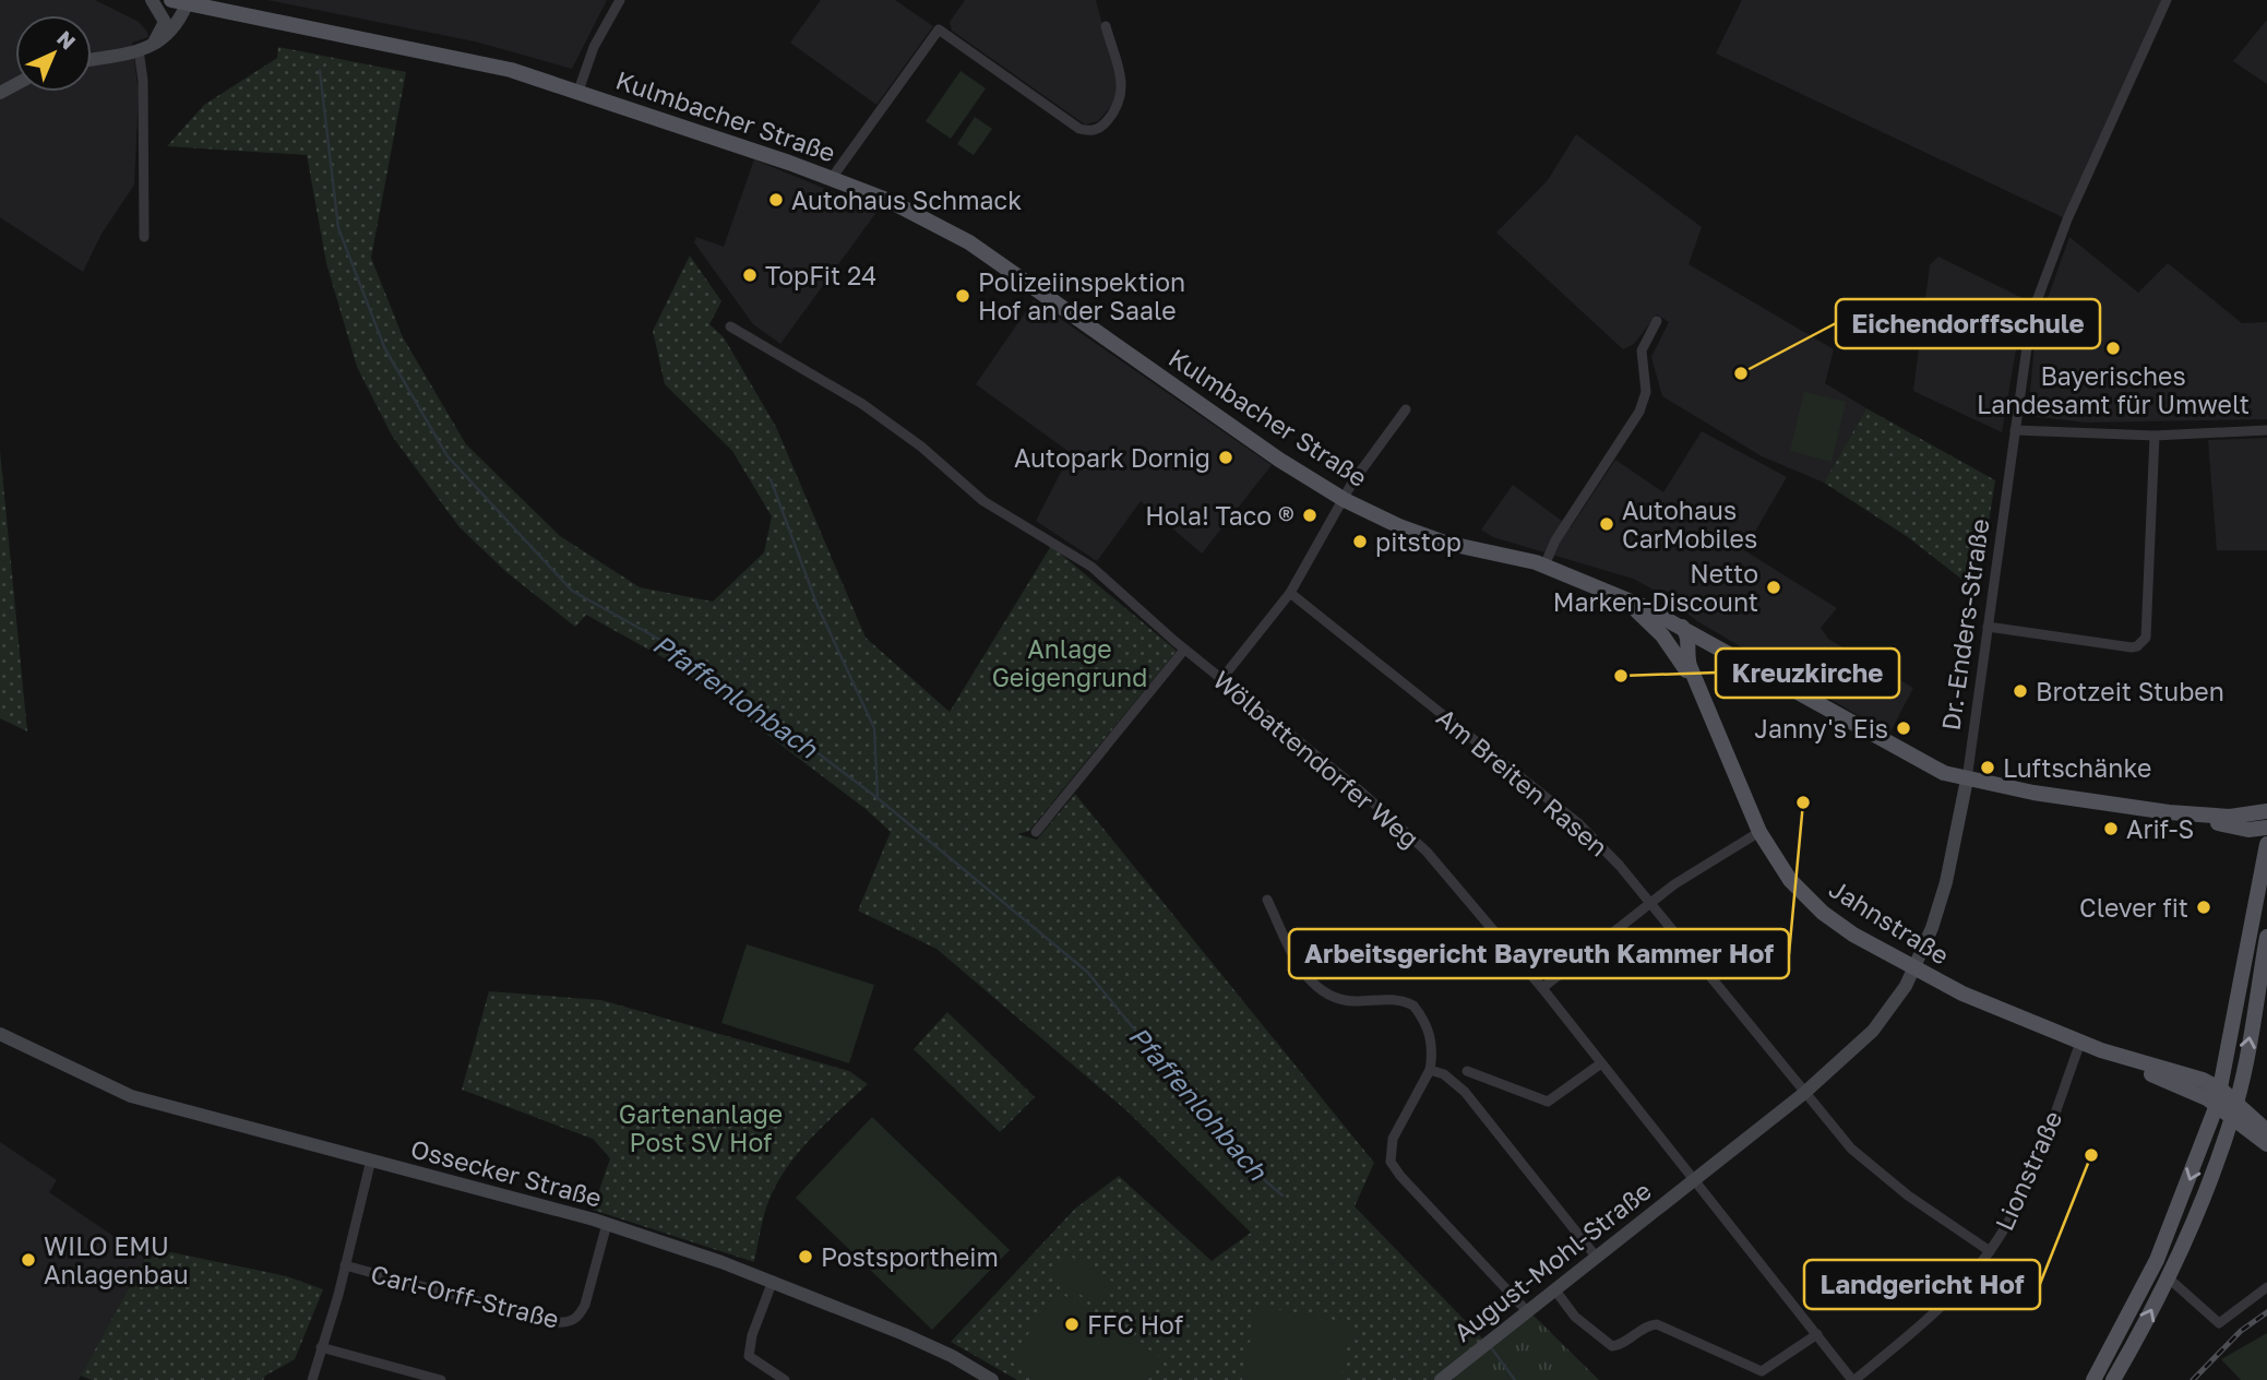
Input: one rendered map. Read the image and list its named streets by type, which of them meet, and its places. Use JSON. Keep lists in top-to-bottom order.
{
  "streets": {
    "main road": ["Kulmbacher Straße", "Jahnstraße"],
    "street": [
      "Dr.-Enders-Straße",
      "Wölbattendorfer Weg",
      "Am Breiten Rasen",
      "Lionstraße",
      "Ossecker Straße",
      "August-Mohl-Straße",
      "Carl-Orff-Straße"
    ]
  },
  "crossings": [
    ["Kulmbacher Straße", "Dr.-Enders-Straße"],
    ["Kulmbacher Straße", "Jahnstraße"],
    ["Dr.-Enders-Straße", "Wölbattendorfer Weg"],
    ["Dr.-Enders-Straße", "Am Breiten Rasen"],
    ["Dr.-Enders-Straße", "Jahnstraße"],
    ["Dr.-Enders-Straße", "August-Mohl-Straße"],
    ["Wölbattendorfer Weg", "Lionstraße"],
    ["Wölbattendorfer Weg", "August-Mohl-Straße"],
    ["Am Breiten Rasen", "Lionstraße"],
    ["Jahnstraße", "Lionstraße"],
    ["Ossecker Straße", "Carl-Orff-Straße"]
  ],
  "water": ["Pfaffenlohbach"],
  "parks": ["Anlage Geigengrund", "Gartenanlage Post SV Hof"],
  "places": [
    "Autohaus Schmack",
    "TopFit 24",
    "Polizeiinspektion Hof an der Saale",
    "Bayerisches Landesamt für Umwelt",
    "Eichendorffschule",
    "Autopark Dornig",
    "Hola! Taco ®",
    "Autohaus CarMobiles",
    "pitstop",
    "Netto Marken-Discount",
    "Kreuzkirche",
    "Brotzeit Stuben",
    "Janny's Eis",
    "Luftschänke",
    "Arbeitsgericht Bayreuth Kammer Hof",
    "Arif-S",
    "Clever fit",
    "Landgericht Hof",
    "Postsportheim",
    "WILO EMU Anlagenbau",
    "FFC Hof"
  ],
  "north": "top right"
}
